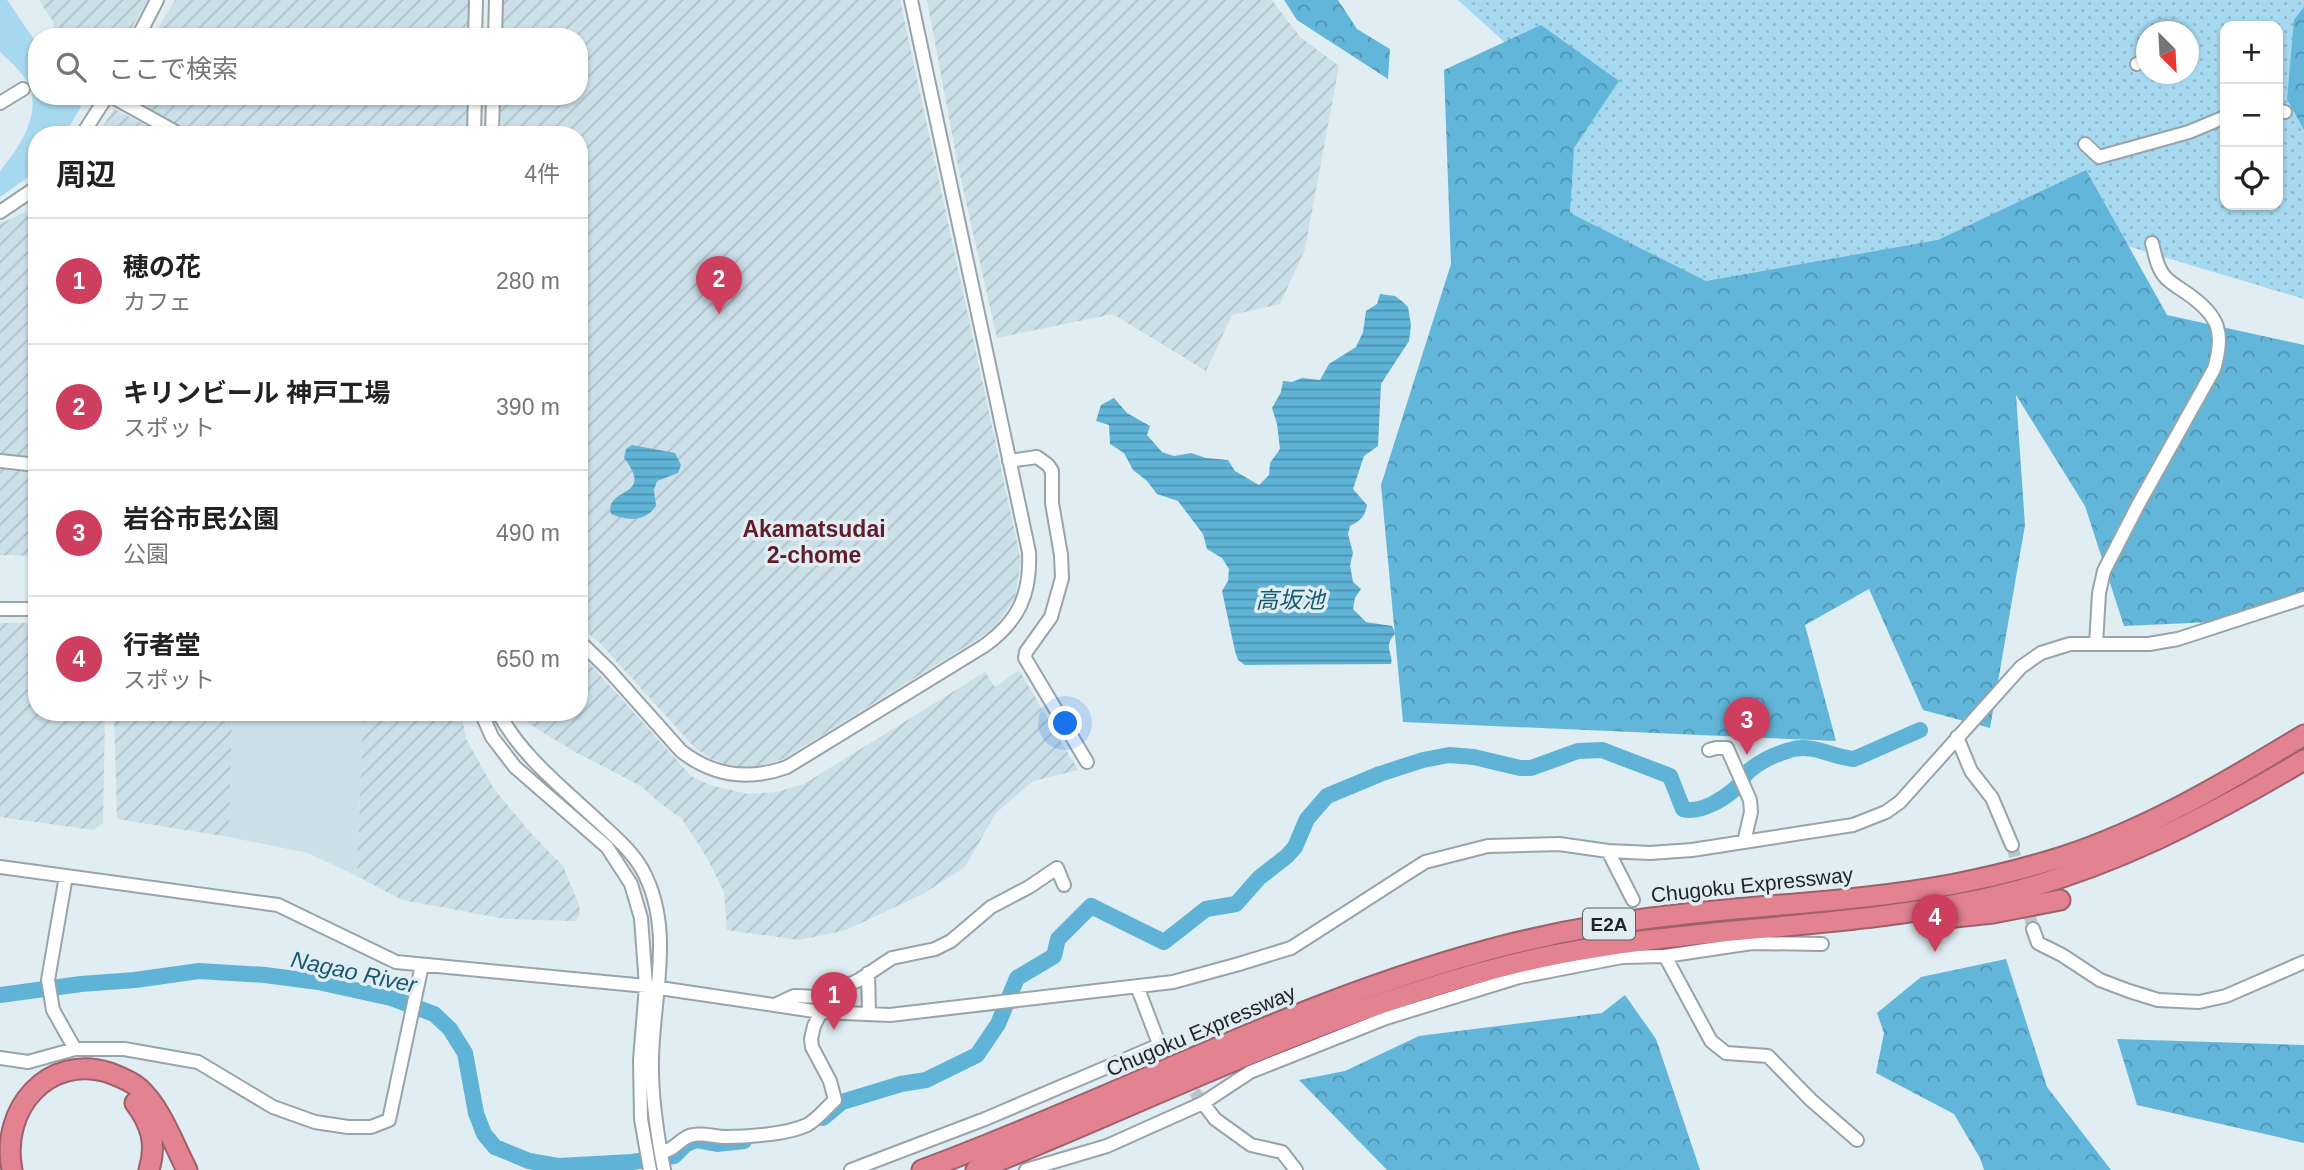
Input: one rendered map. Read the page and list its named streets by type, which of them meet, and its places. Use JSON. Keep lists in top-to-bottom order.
{
  "streets": {
    "highway": ["Chugoku Expressway", "E2A"]
  },
  "districts": ["Akamatsudai 2-chome"],
  "water": ["高坂池", "Nagao River"],
  "north": "bottom right",
  "page": {
    "map_buttons": ["+", "−"],
    "search": "ここで検索",
    "heading": ["周辺", "4件"],
    "list": [
      {
        "mark": "1",
        "name": "穂の花",
        "note": "カフェ",
        "value": "280 m"
      },
      {
        "mark": "2",
        "name": "キリンビール 神戸工場",
        "note": "スポット",
        "value": "390 m"
      },
      {
        "mark": "3",
        "name": "岩谷市民公園",
        "note": "公園",
        "value": "490 m"
      },
      {
        "mark": "4",
        "name": "行者堂",
        "note": "スポット",
        "value": "650 m"
      }
    ],
    "pins": [
      "2",
      "3",
      "4",
      "1"
    ]
  }
}
